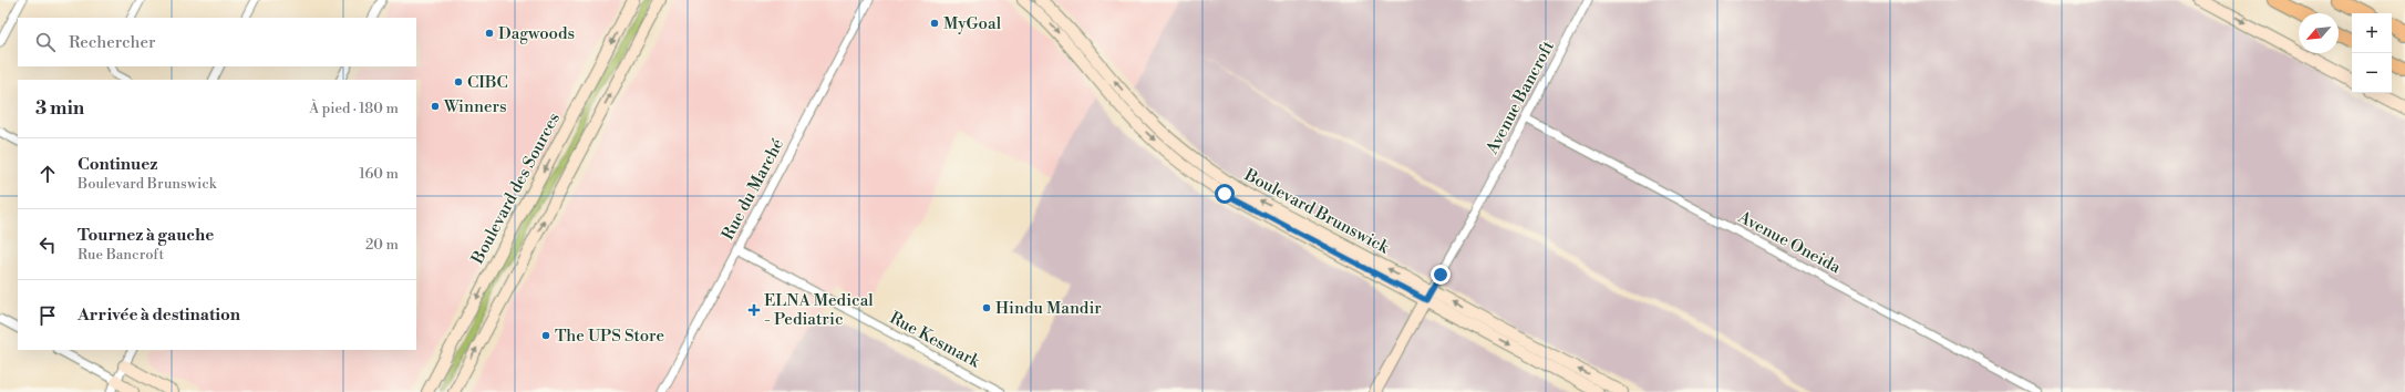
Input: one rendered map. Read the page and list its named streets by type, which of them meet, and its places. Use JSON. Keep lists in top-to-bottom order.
{
  "streets": {
    "street": [
      "Avenue Bancroft",
      "Boulevard des Sources",
      "Rue du Marché",
      "Boulevard Brunswick",
      "Avenue Oneida",
      "Rue Kesmark"
    ]
  },
  "crossings": [
    ["Avenue Bancroft", "Boulevard Brunswick"],
    ["Avenue Bancroft", "Avenue Oneida"],
    ["Rue du Marché", "Rue Kesmark"]
  ],
  "places": {
    "other": [
      "MyGoal",
      "Dagwoods",
      "CIBC",
      "Winners",
      "Hindu Mandir",
      "The UPS Store"
    ],
    "health": ["ELNA Medical - Pediatric"]
  },
  "north": "bottom left",
  "page": {
    "map_buttons": ["+", "−"],
    "search": "Rechercher",
    "heading": ["3 min", "À pied · 180 m"],
    "list": [
      ["Continuez", "Boulevard Brunswick", "160 m"],
      ["Tournez à gauche", "Rue Bancroft", "20 m"],
      "Arrivée à destination"
    ]
  }
}
